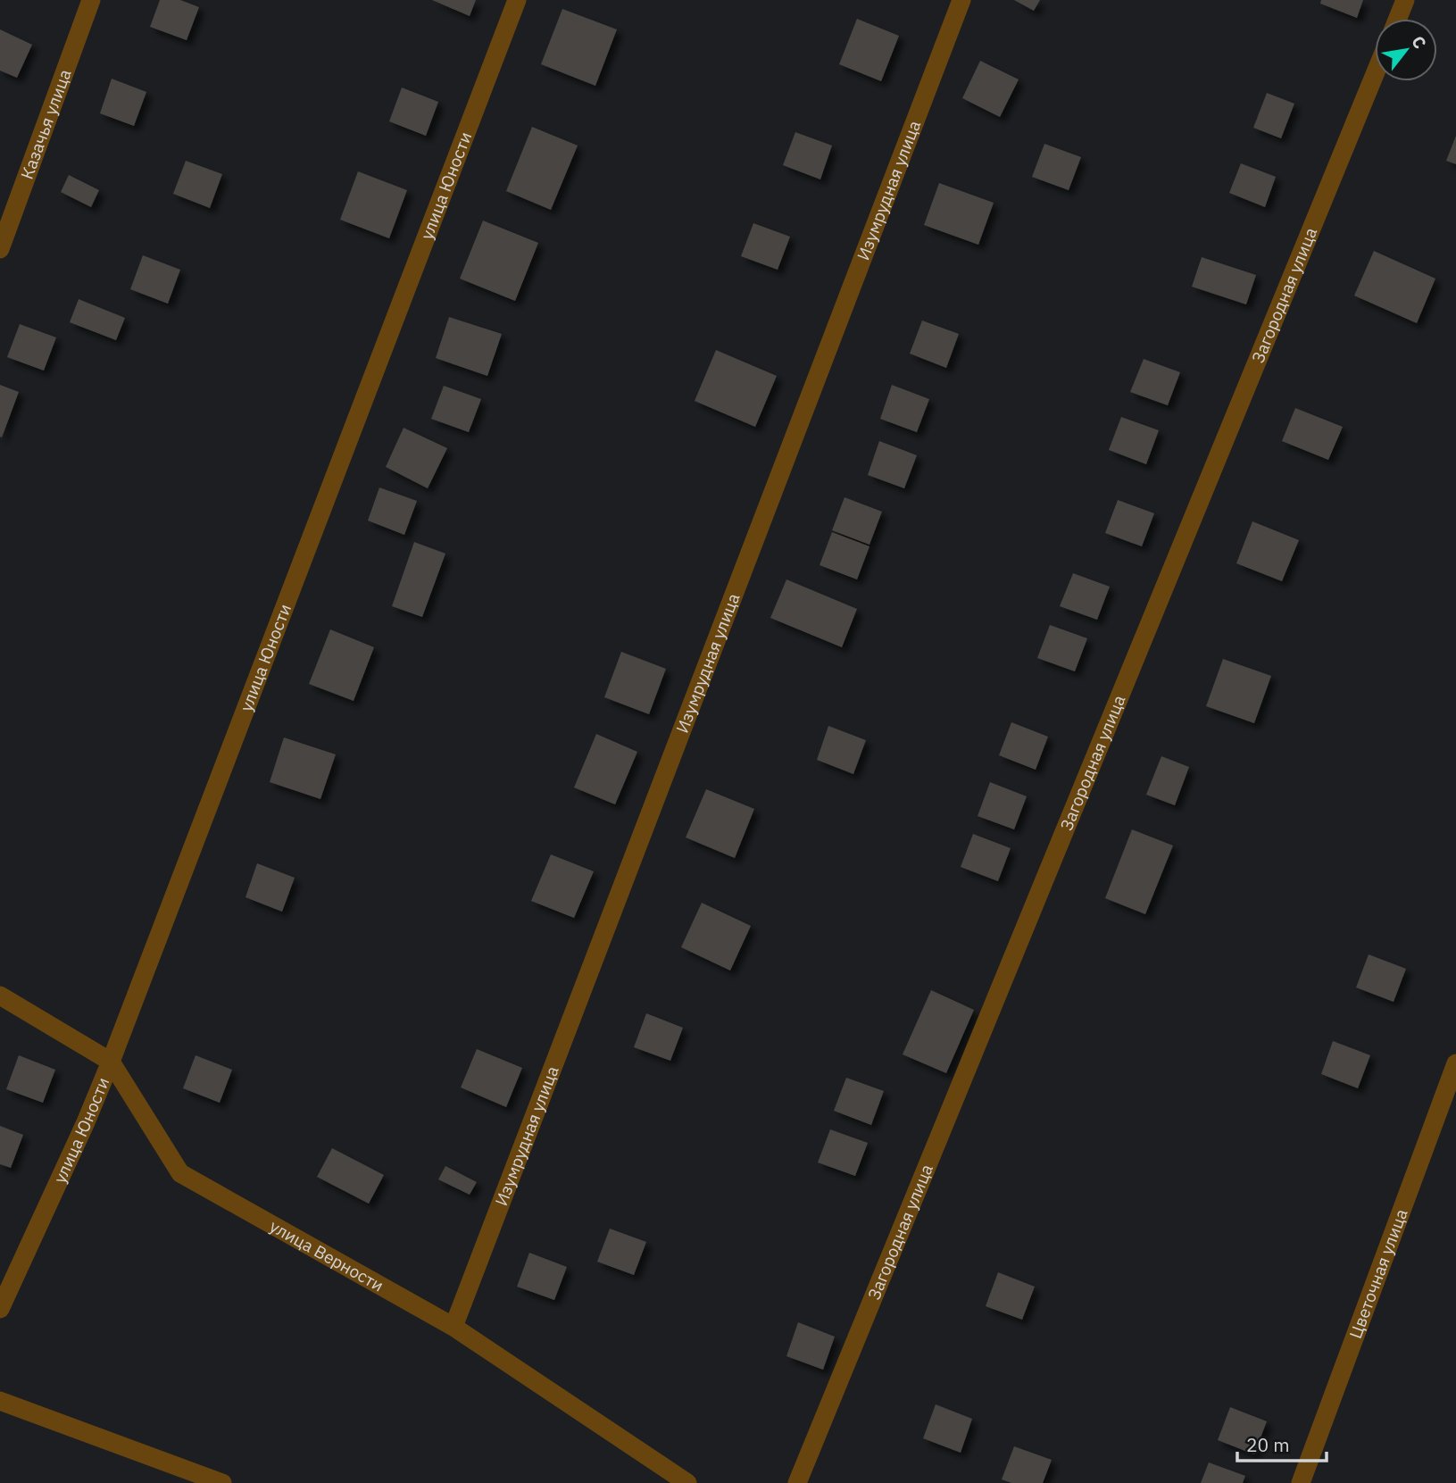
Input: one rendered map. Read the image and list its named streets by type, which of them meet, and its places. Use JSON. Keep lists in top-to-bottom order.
{
  "streets": {
    "street": [
      "Казачья улица",
      "улица Юности",
      "Изумрудная улица",
      "Загородная улица",
      "улица Верности",
      "Цветочная улица"
    ]
  },
  "crossings": [
    ["улица Юности", "улица Верности"],
    ["Изумрудная улица", "улица Верности"]
  ],
  "scale_bar": "20 m",
  "north": "top right"
}
